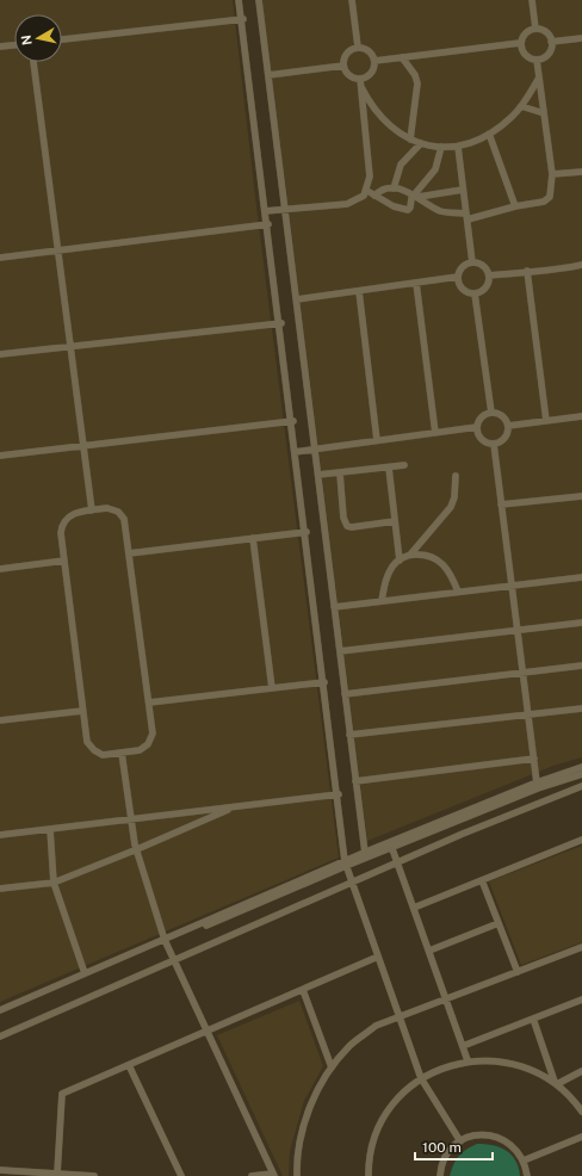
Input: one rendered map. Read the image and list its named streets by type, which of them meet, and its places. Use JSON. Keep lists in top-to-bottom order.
{
  "scale_bar": "100 m",
  "north": "left"
}
